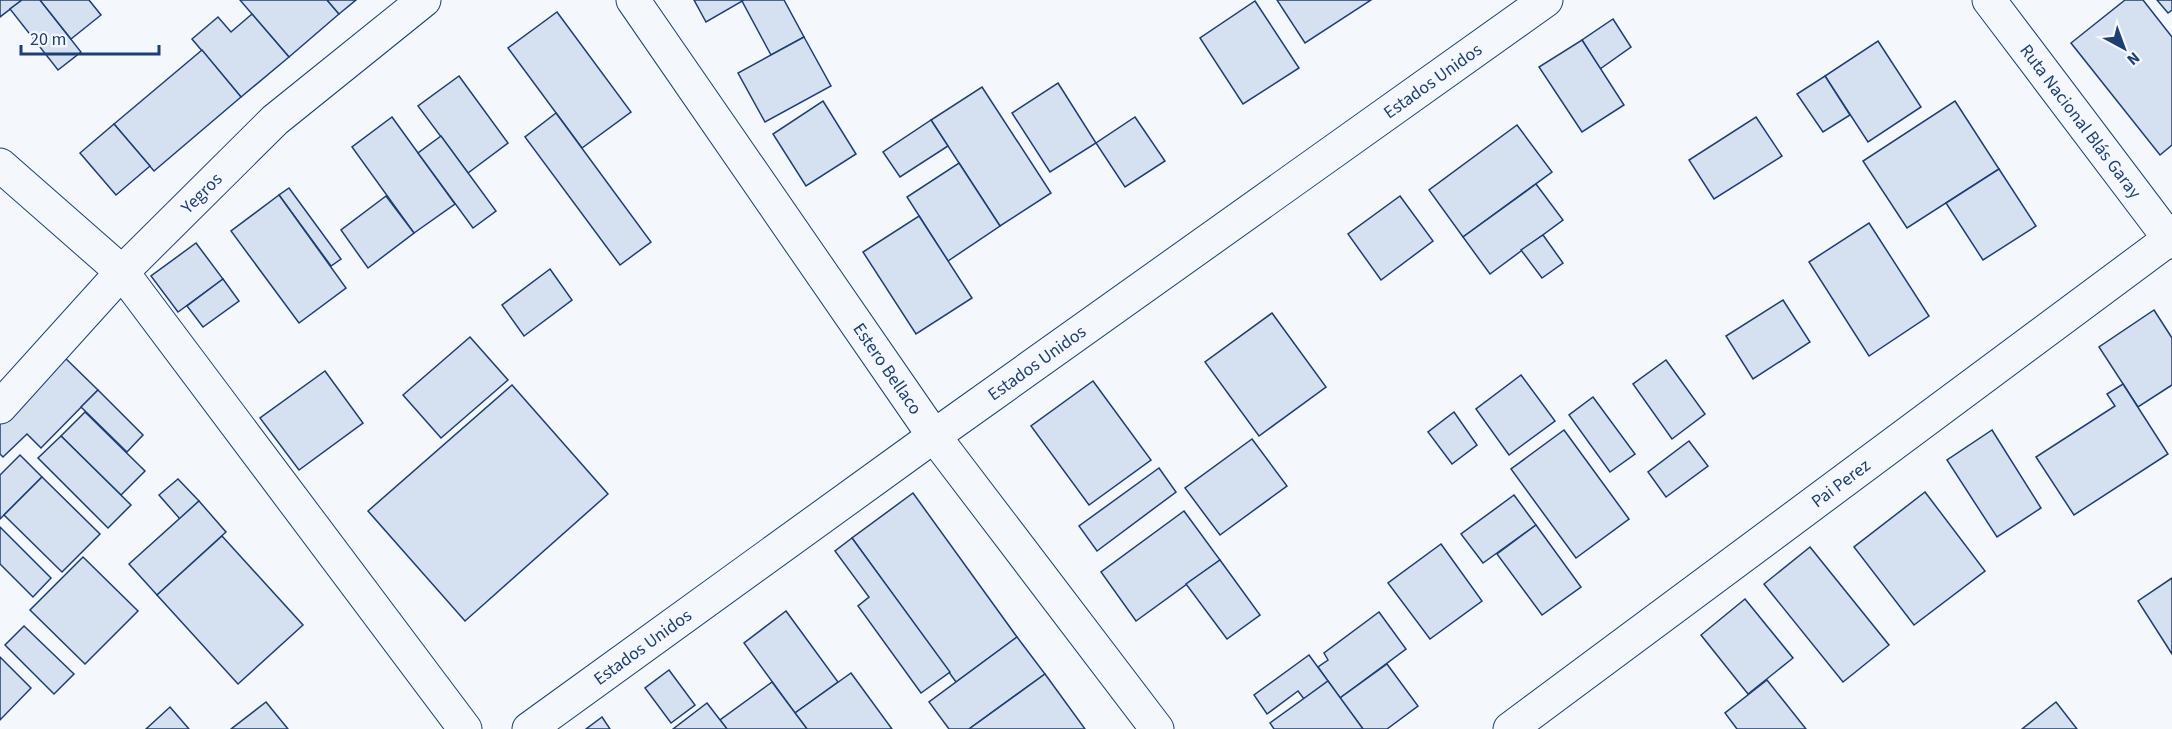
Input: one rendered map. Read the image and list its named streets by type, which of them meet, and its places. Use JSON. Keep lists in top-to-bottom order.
{
  "streets": {
    "main road": [
      "Estados Unidos",
      "Ruta Nacional Blás Garay",
      "Yegros",
      "Estero Bellaco",
      "Pai Perez"
    ]
  },
  "crossings": [
    ["Estados Unidos", "Estero Bellaco"],
    ["Ruta Nacional Blás Garay", "Pai Perez"]
  ],
  "scale_bar": "20 m",
  "north": "bottom right"
}
